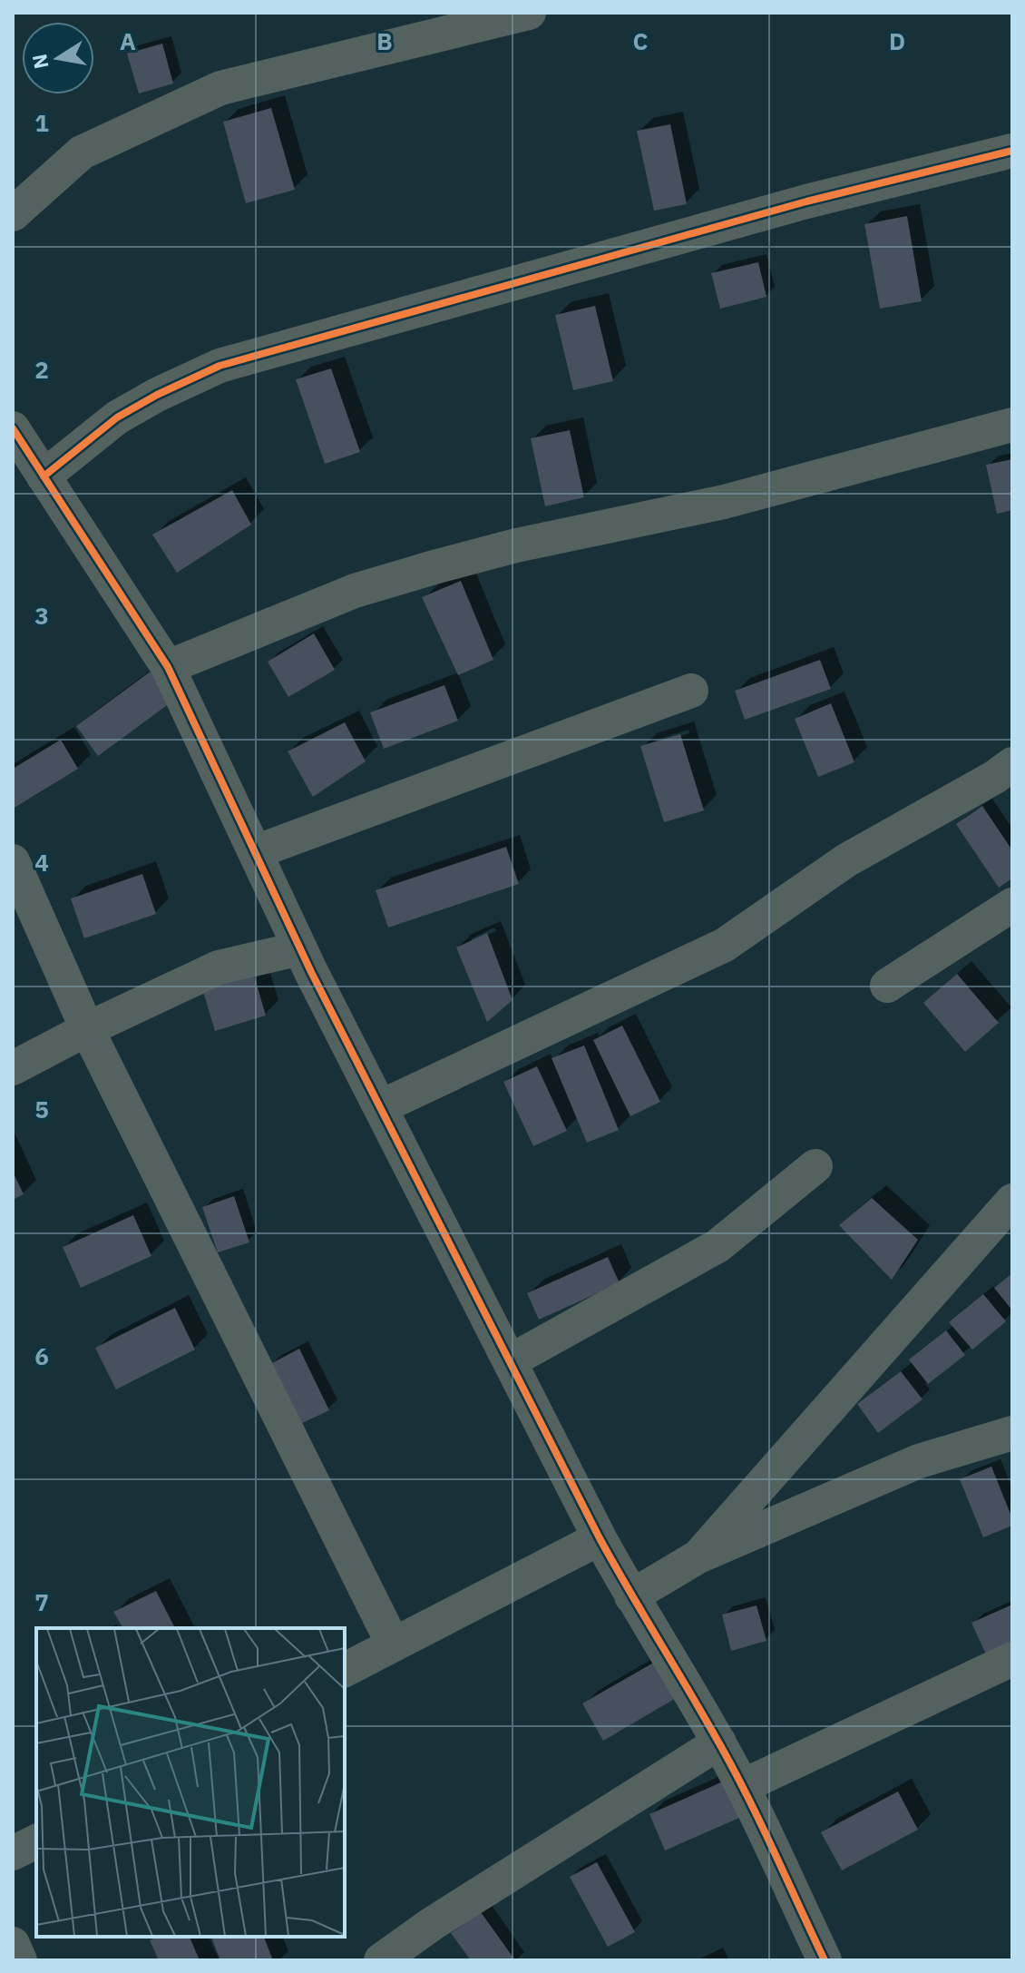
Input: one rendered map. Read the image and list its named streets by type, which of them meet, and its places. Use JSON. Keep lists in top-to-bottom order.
{
  "north": "left",
  "grid": {
    "columns": [
      "A",
      "B",
      "C",
      "D"
    ],
    "rows": [
      "1",
      "2",
      "3",
      "4",
      "5",
      "6",
      "7"
    ]
  }
}
